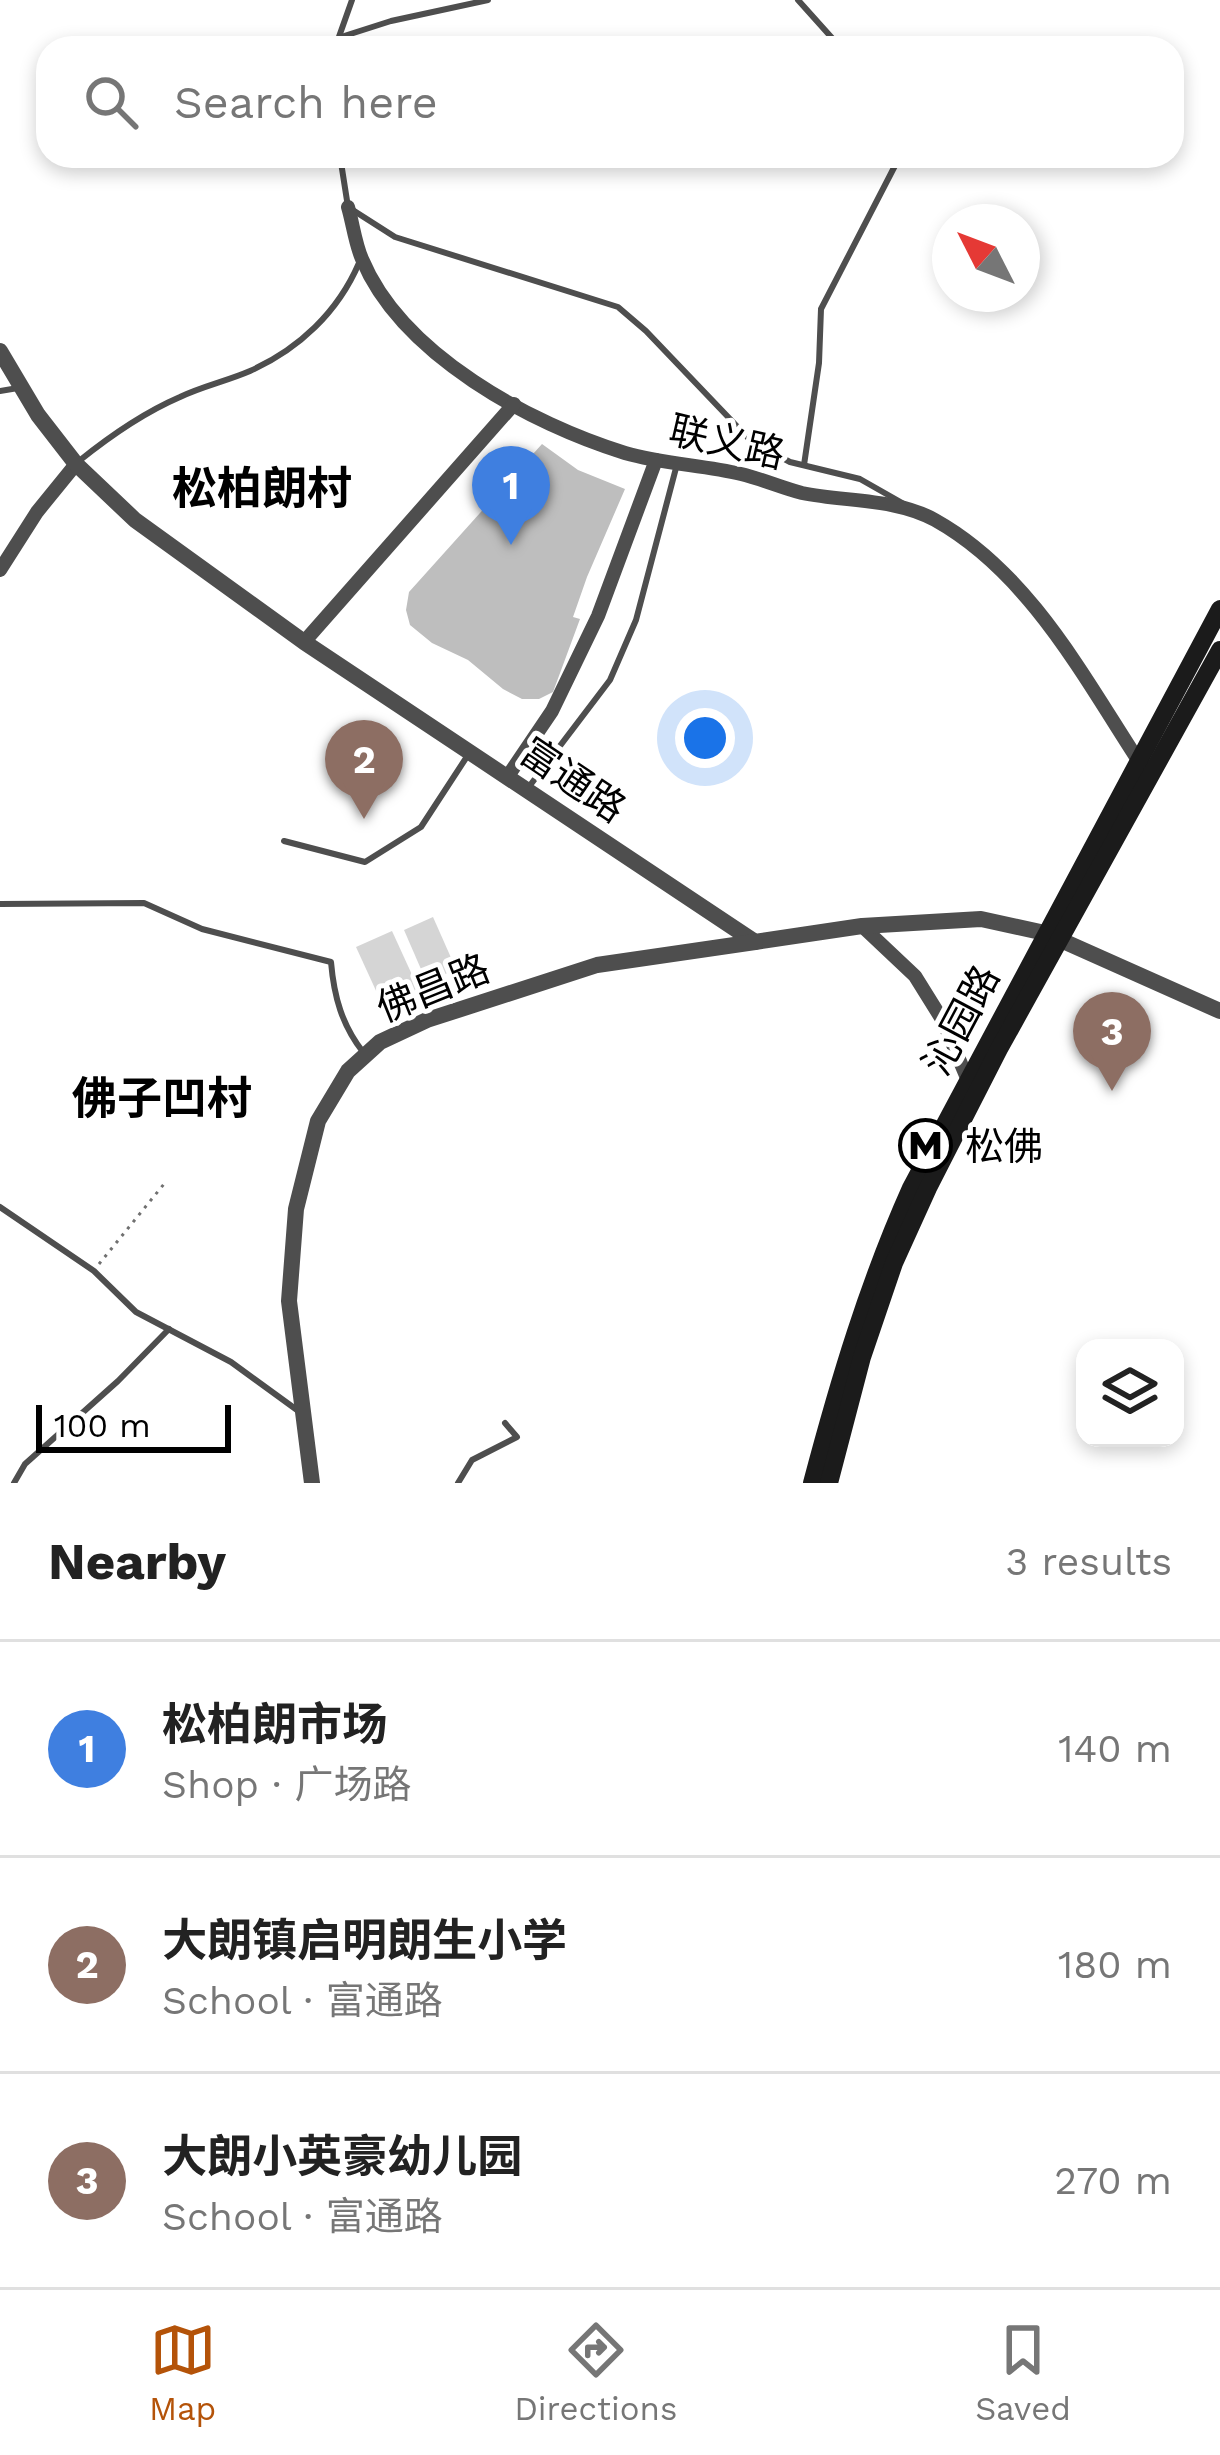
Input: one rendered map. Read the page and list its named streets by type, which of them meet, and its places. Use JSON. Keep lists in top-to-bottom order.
{
  "streets": {
    "main road": ["沁园路"],
    "street": ["联义路", "富通路", "佛昌路"]
  },
  "crossings": [
    ["联义路", "沁园路"],
    ["富通路", "佛昌路"]
  ],
  "districts": ["松柏朗村", "佛子凹村"],
  "places": {
    "metro station": ["松佛"]
  },
  "scale_bar": "100 m",
  "north": "top left",
  "page": {
    "search": "Search here",
    "pins": ["1", "2", "3"],
    "scale": "100 m",
    "heading": ["Nearby", "3 results"],
    "list": [
      {
        "mark": "1",
        "name": "松柏朗市场",
        "note": "Shop · 广场路",
        "value": "140 m"
      },
      {
        "mark": "2",
        "name": "大朗镇启明朗生小学",
        "note": "School · 富通路",
        "value": "180 m"
      },
      {
        "mark": "3",
        "name": "大朗小英豪幼儿园",
        "note": "School · 富通路",
        "value": "270 m"
      }
    ],
    "nav": ["Map", "Directions", "Saved"]
  }
}
